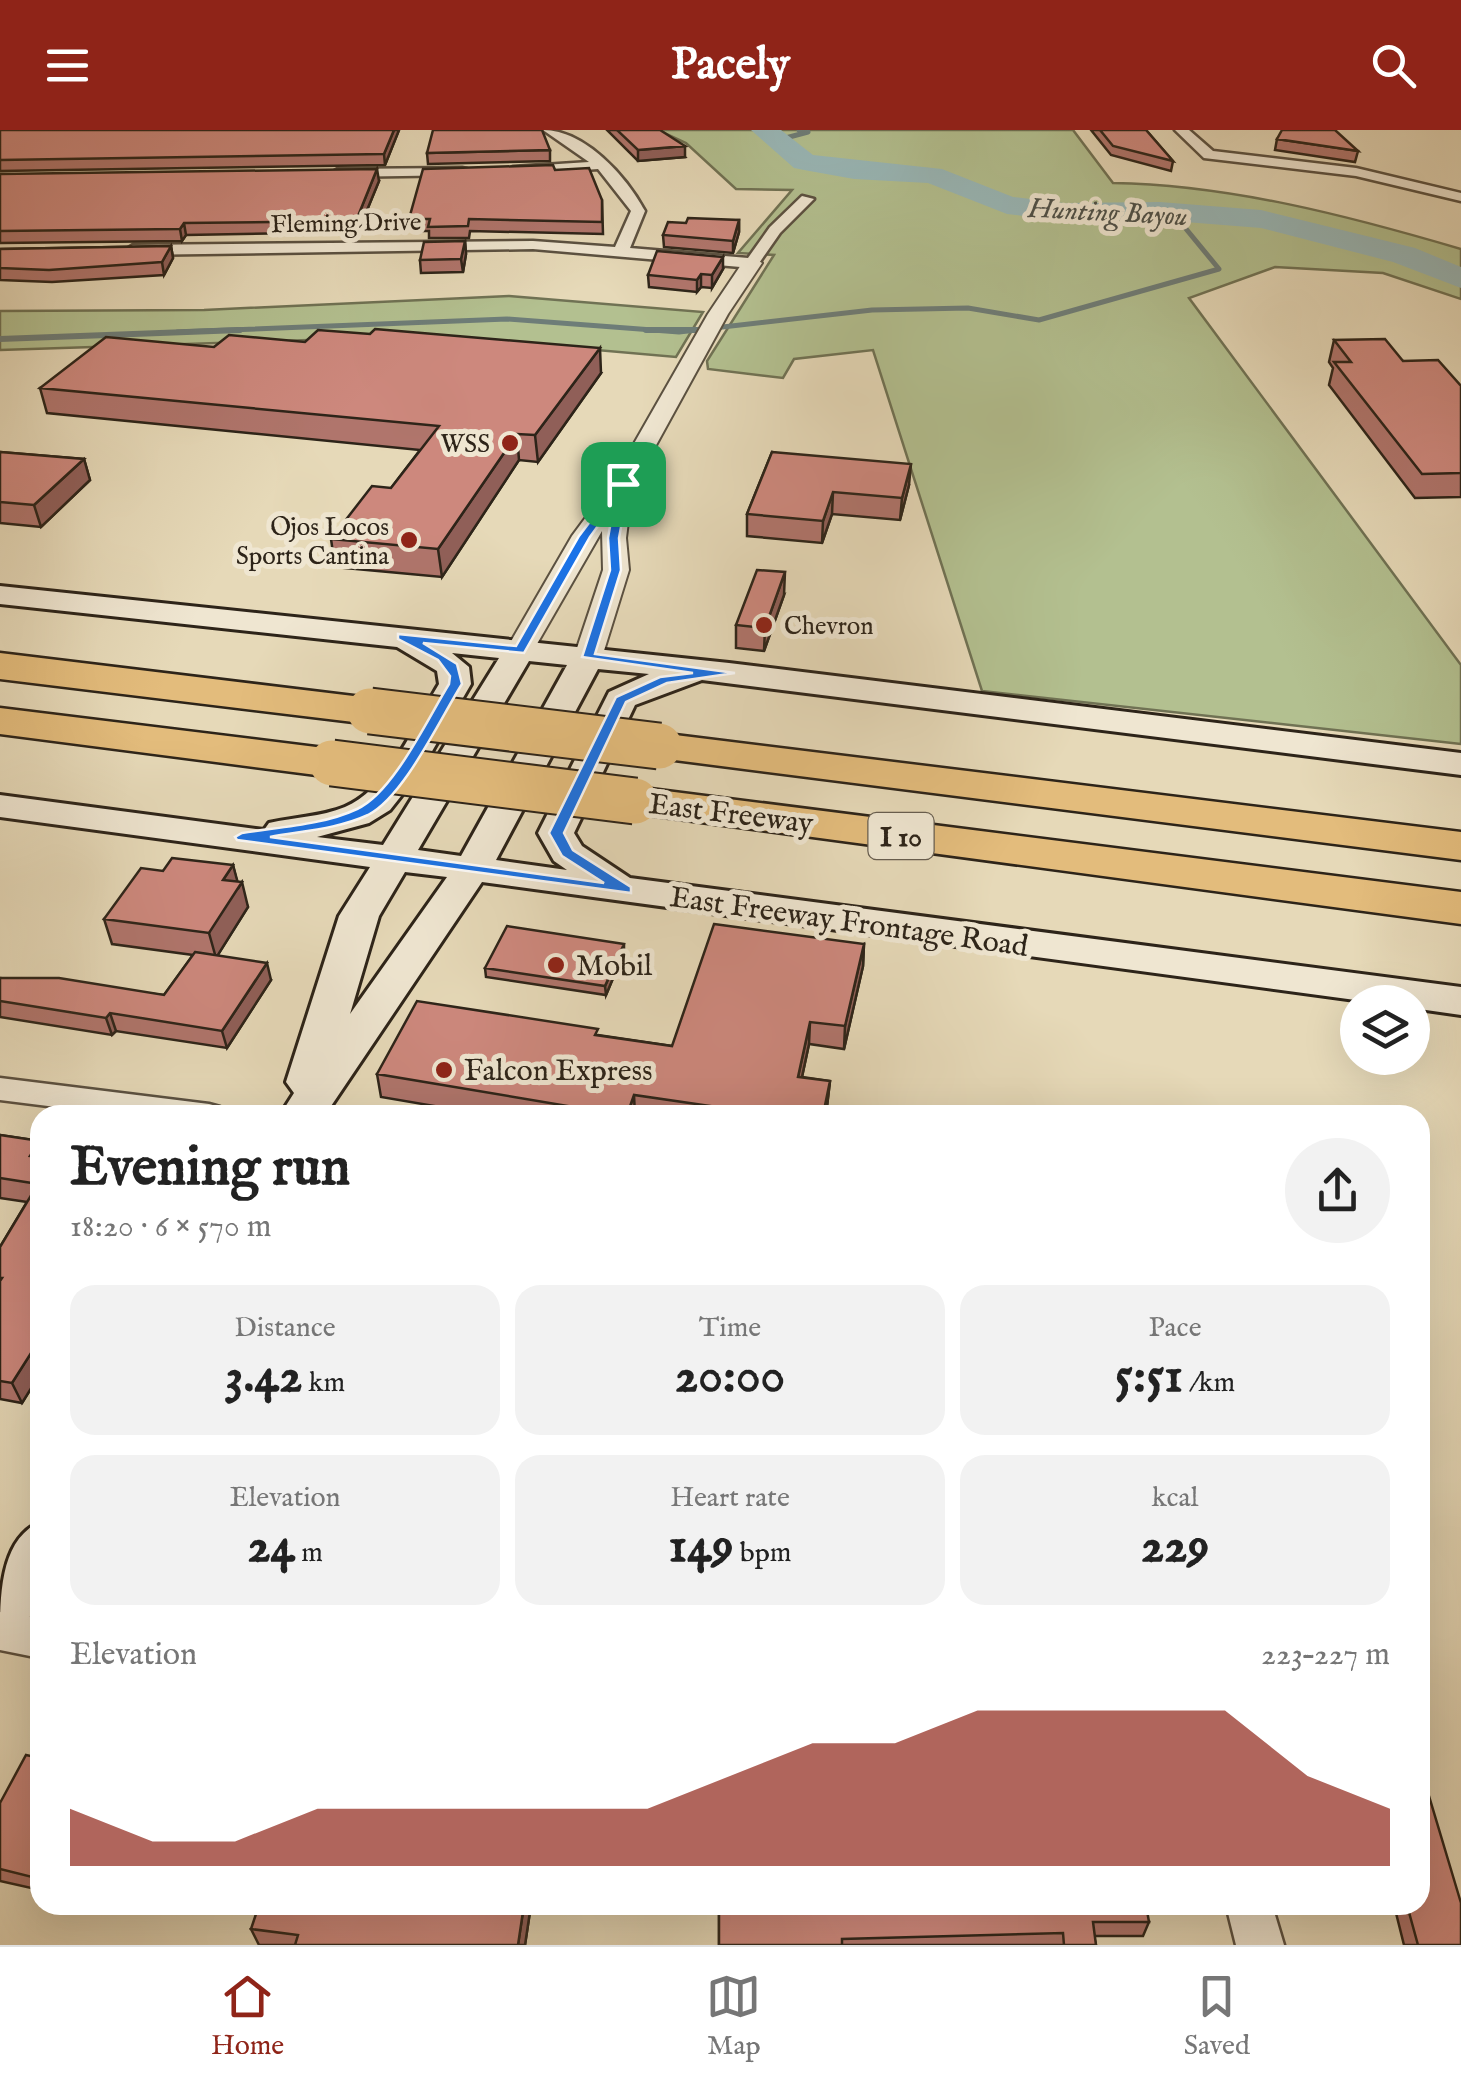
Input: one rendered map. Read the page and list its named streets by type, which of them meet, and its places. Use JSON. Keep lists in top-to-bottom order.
{
  "streets": {
    "highway": ["East Freeway", "I 10"],
    "main road": ["East Freeway Frontage Road"],
    "street": ["Fleming Drive"]
  },
  "water": ["Hunting Bayou"],
  "places": [
    "WSS",
    "Ojos Locos Sports Cantina",
    "Chevron",
    "Mobil",
    "Falcon Express"
  ],
  "page": {
    "header": "Pacely",
    "heading": ["Evening run", "18:20 · 6 × 570 m"],
    "stats": [
      ["Distance", "3.42 km"],
      ["Time", "20:00"],
      ["Pace", "5:51 /km"],
      ["Elevation", "24 m"],
      ["Heart rate", "149 bpm"],
      ["kcal", "229"]
    ],
    "chart": ["Elevation", "223–227 m"],
    "tabs": ["Home", "Map", "Saved"]
  }
}
